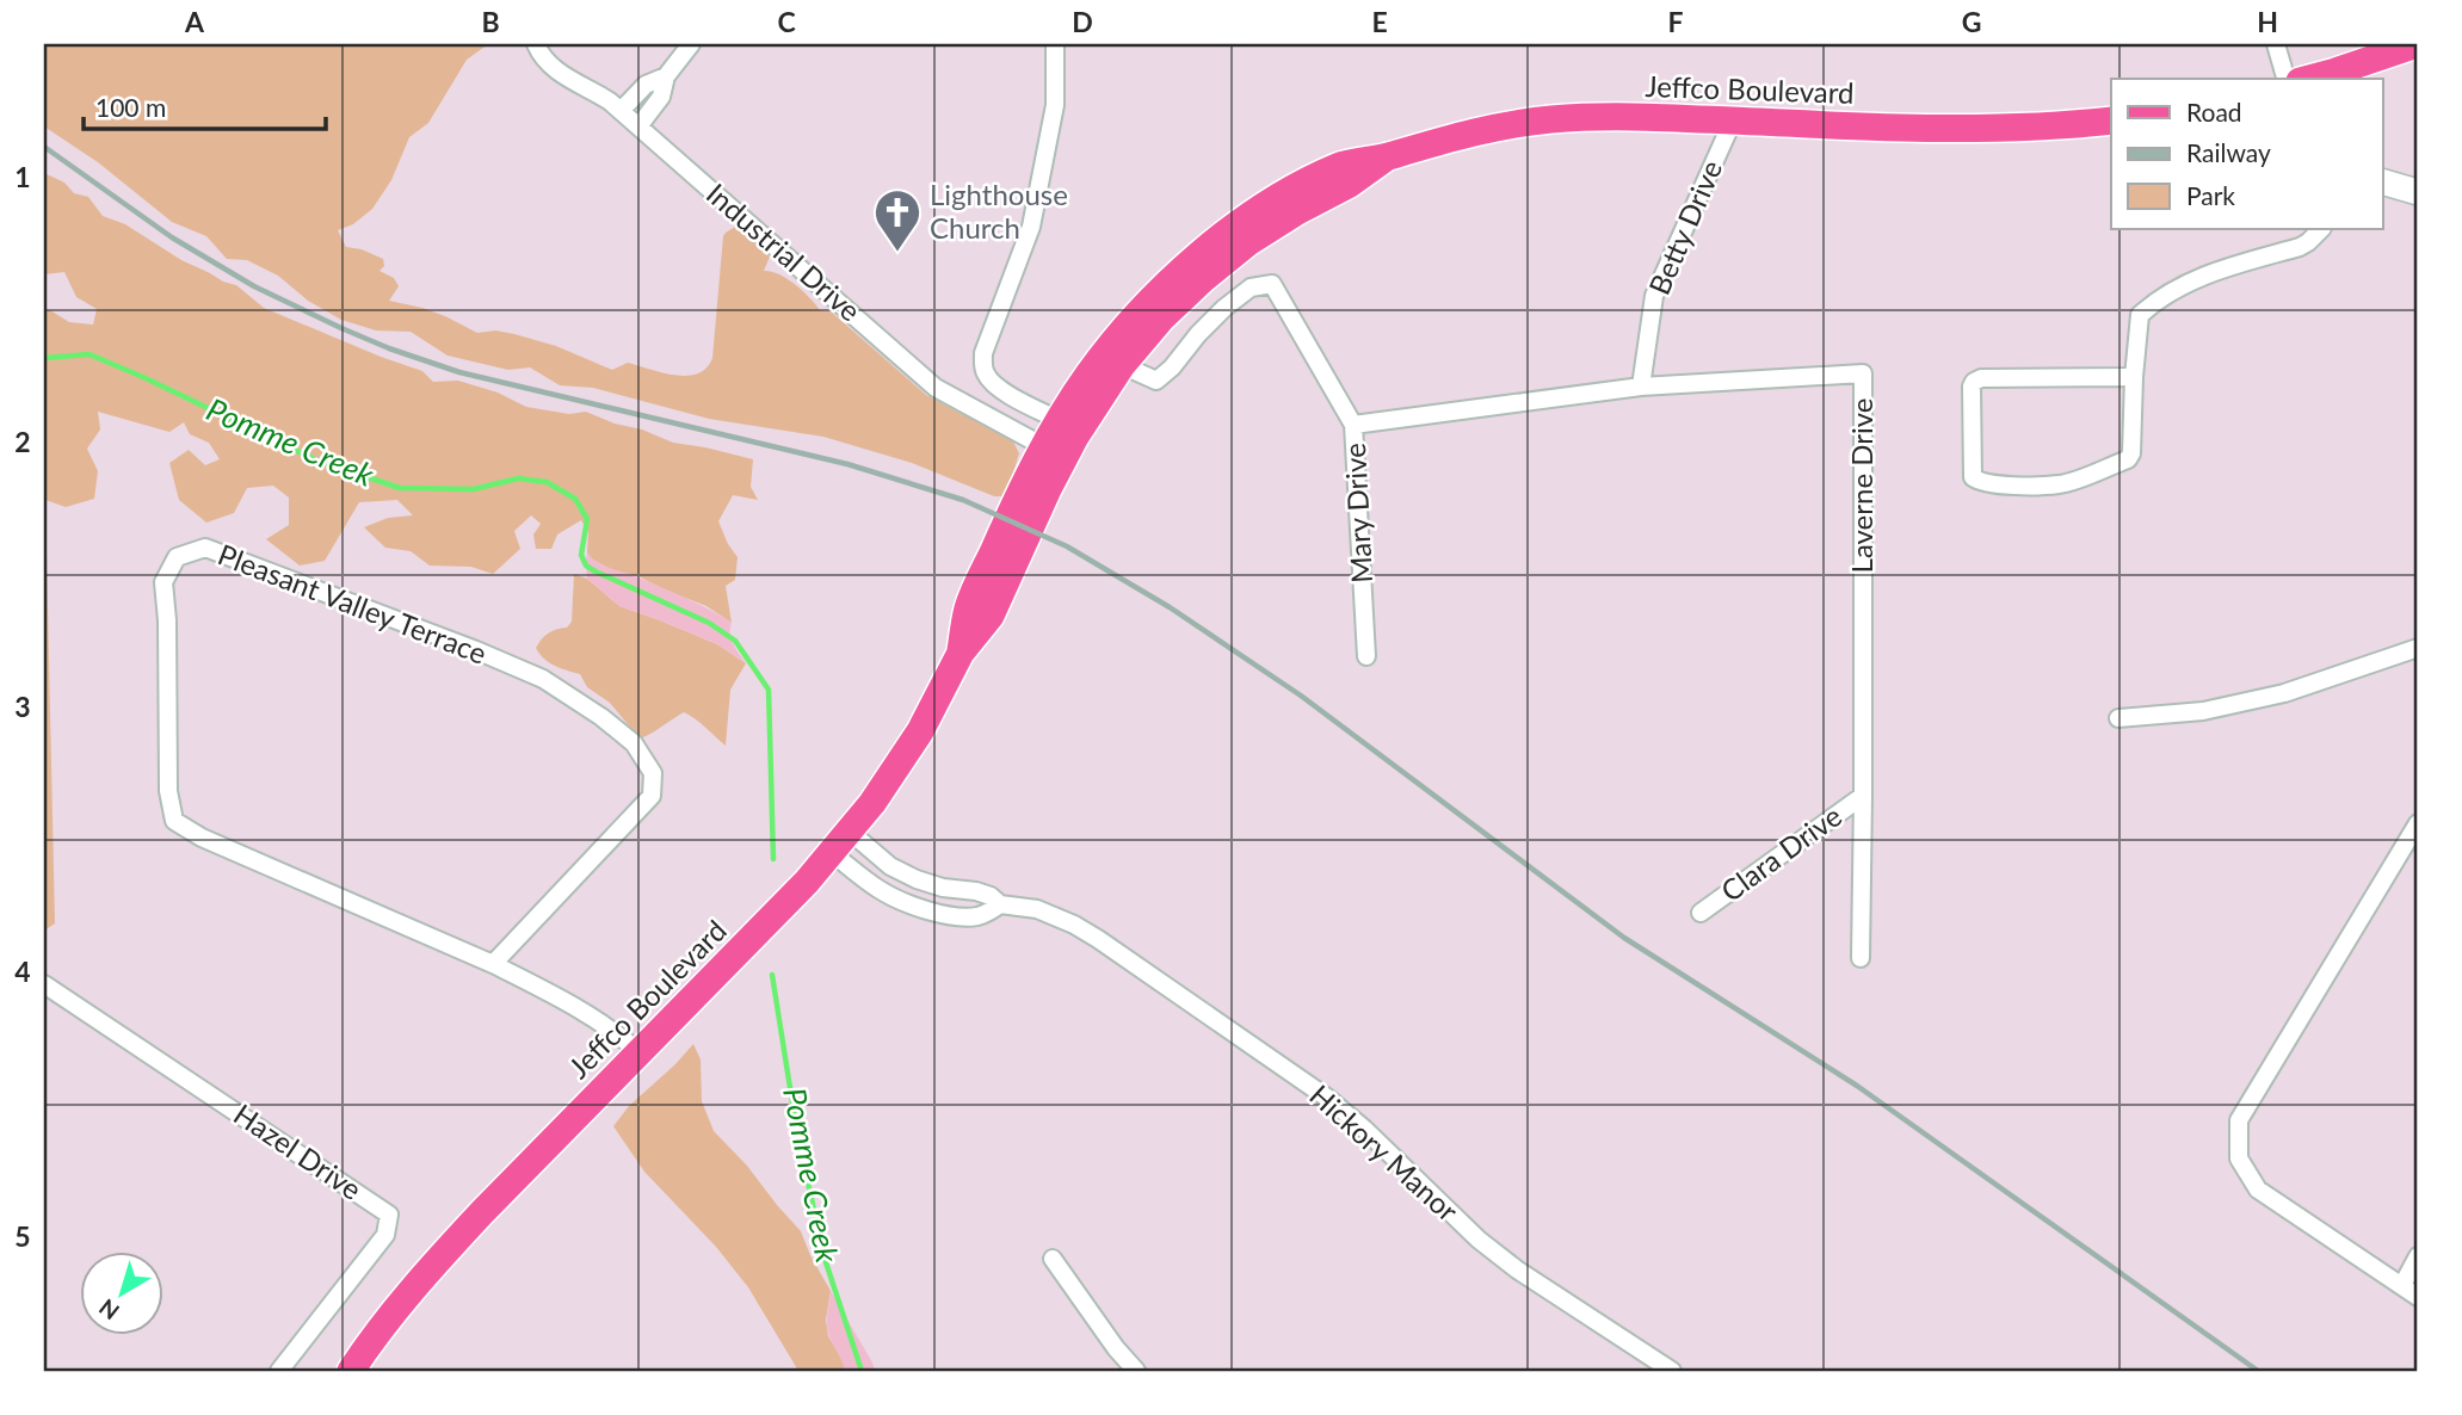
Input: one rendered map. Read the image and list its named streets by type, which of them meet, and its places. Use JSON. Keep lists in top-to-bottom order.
{
  "streets": {
    "main road": ["Jeffco Boulevard"],
    "street": [
      "Betty Drive",
      "Industrial Drive",
      "Laverne Drive",
      "Mary Drive",
      "Pleasant Valley Terrace",
      "Clara Drive",
      "Hazel Drive",
      "Hickory Manor"
    ]
  },
  "crossings": [
    ["Jeffco Boulevard", "Betty Drive"],
    ["Jeffco Boulevard", "Industrial Drive"],
    ["Jeffco Boulevard", "Mary Drive"],
    ["Jeffco Boulevard", "Pleasant Valley Terrace"],
    ["Jeffco Boulevard", "Hickory Manor"],
    ["Betty Drive", "Laverne Drive"],
    ["Laverne Drive", "Mary Drive"],
    ["Laverne Drive", "Clara Drive"]
  ],
  "water": ["Pomme Creek"],
  "places": {
    "church": ["Lighthouse Church"]
  },
  "legend": ["Road", "Railway", "Park"],
  "scale_bar": "100 m",
  "north": "bottom left",
  "grid": {
    "columns": [
      "A",
      "B",
      "C",
      "D",
      "E",
      "F",
      "G",
      "H"
    ],
    "rows": [
      "1",
      "2",
      "3",
      "4",
      "5"
    ]
  }
}
